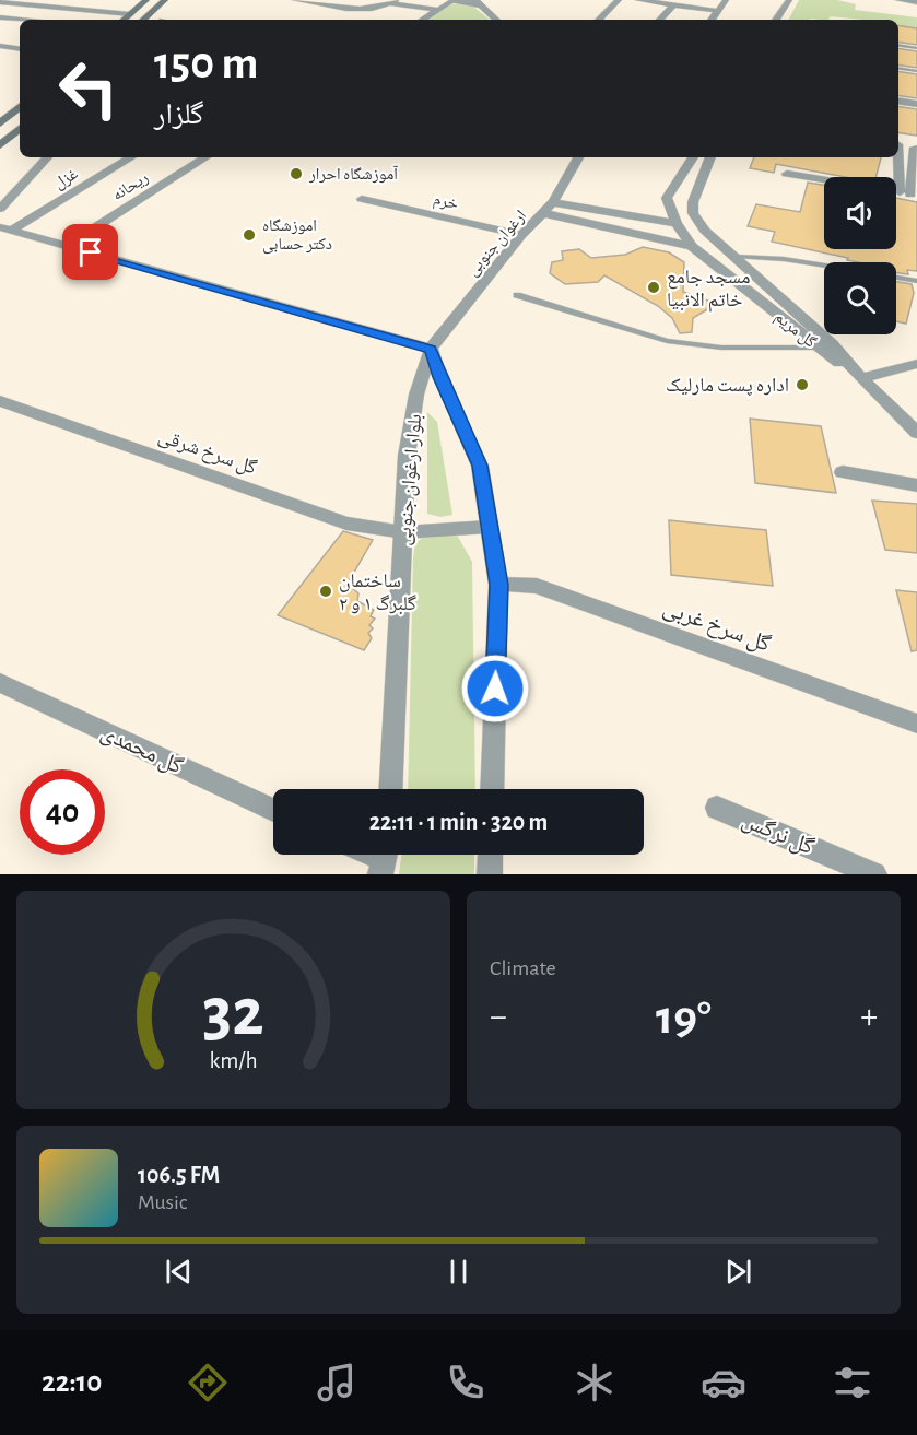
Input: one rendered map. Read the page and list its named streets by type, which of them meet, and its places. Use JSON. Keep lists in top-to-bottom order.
{
  "streets": {
    "street": [
      "غزل",
      "ریحانه",
      "خرم",
      "ارغوان جنوبی",
      "گل مریم",
      "گل سرخ شرقی",
      "بلوار ارغوان جنوبی",
      "گل سرخ غربی",
      "گل محمدی",
      "گل نرگس"
    ]
  },
  "crossings": [
    ["خرم", "ارغوان جنوبی"],
    ["ارغوان جنوبی", "بلوار ارغوان جنوبی"],
    ["گل سرخ شرقی", "بلوار ارغوان جنوبی"],
    ["بلوار ارغوان جنوبی", "گل سرخ غربی"]
  ],
  "places": [
    "آموزشگاه احرار",
    "اموزشگاه دکتر حسابی",
    "مسجد جامع خاتم الانبیا",
    "اداره پست مارلیک",
    "ساختمان گلبرگ ۱ و ۲"
  ],
  "page": {
    "turn": ["150 m", "گلزار"],
    "limit": "40",
    "trip": "22:11 · 1 min · 320 m",
    "tile": "Climate",
    "heat": ["−", "19°", "+"],
    "song": ["106.5 FM", "Music"],
    "tabs": "22:10",
    "gauge": ["32", "km/h"]
  }
}
